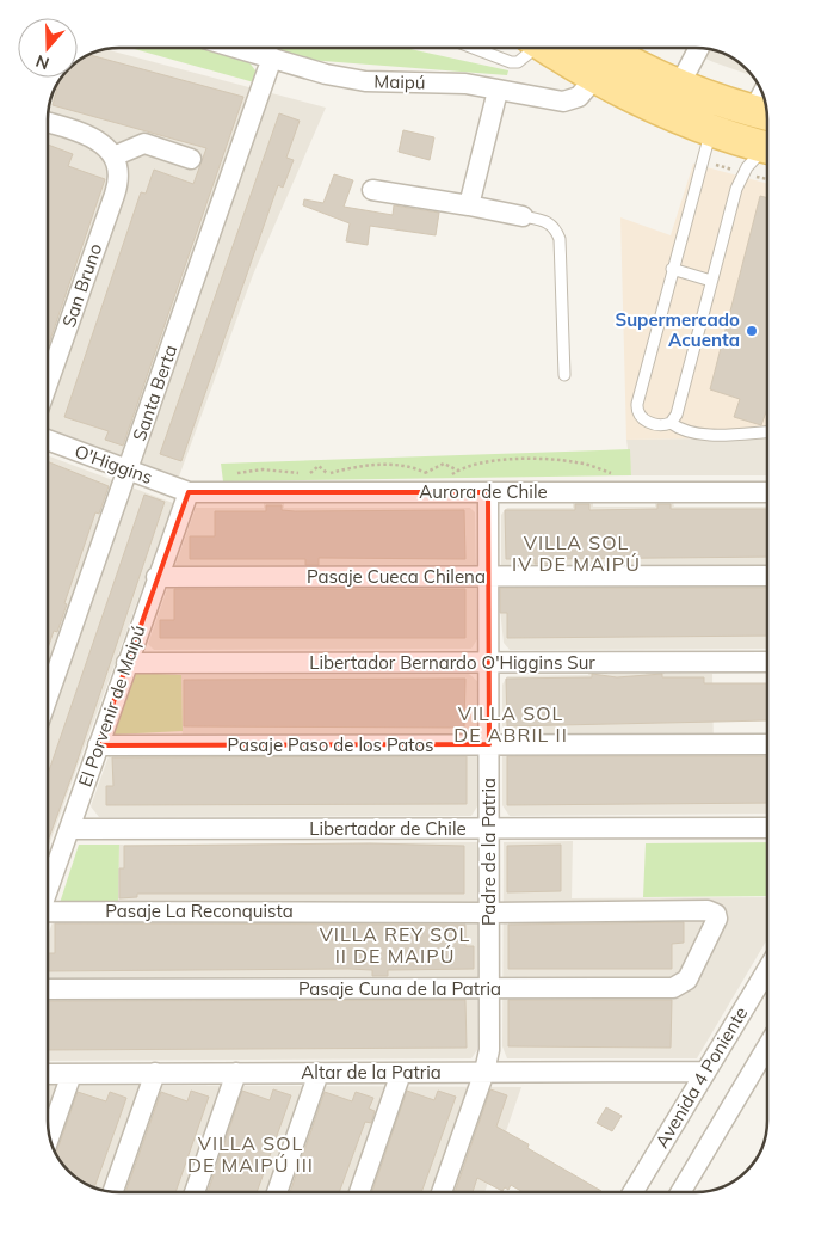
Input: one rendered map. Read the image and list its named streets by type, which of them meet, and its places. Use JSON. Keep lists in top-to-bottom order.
{
  "streets": {
    "street": [
      "Maipú",
      "San Bruno",
      "Santa Berta",
      "O'Higgins",
      "Aurora de Chile",
      "Pasaje Cueca Chilena",
      "Libertador Bernardo O'Higgins Sur",
      "El Porvenir de Maipú",
      "Pasaje Paso de los Patos",
      "Libertador de Chile",
      "Padre de la Patria",
      "Pasaje La Reconquista",
      "Pasaje Cuna de la Patria",
      "Altar de la Patria",
      "Avenida 4 Poniente"
    ]
  },
  "crossings": [
    ["Maipú", "Santa Berta"],
    ["Santa Berta", "O'Higgins"],
    ["O'Higgins", "Aurora de Chile"],
    ["O'Higgins", "El Porvenir de Maipú"],
    ["Aurora de Chile", "El Porvenir de Maipú"],
    ["Aurora de Chile", "Padre de la Patria"],
    ["Pasaje Cueca Chilena", "El Porvenir de Maipú"],
    ["Pasaje Cueca Chilena", "Padre de la Patria"],
    ["Libertador Bernardo O'Higgins Sur", "El Porvenir de Maipú"],
    ["Libertador Bernardo O'Higgins Sur", "Padre de la Patria"],
    ["El Porvenir de Maipú", "Pasaje Paso de los Patos"],
    ["El Porvenir de Maipú", "Libertador de Chile"],
    ["Pasaje Paso de los Patos", "Padre de la Patria"],
    ["Libertador de Chile", "Padre de la Patria"],
    ["Padre de la Patria", "Pasaje La Reconquista"],
    ["Padre de la Patria", "Pasaje Cuna de la Patria"],
    ["Padre de la Patria", "Altar de la Patria"],
    ["Pasaje La Reconquista", "Pasaje Cuna de la Patria"],
    ["Altar de la Patria", "Avenida 4 Poniente"]
  ],
  "districts": [
    "VILLA SOL IV DE MAIPÚ",
    "VILLA SOL DE ABRIL II",
    "VILLA REY SOL II DE MAIPÚ",
    "VILLA SOL DE MAIPÚ III"
  ],
  "places": ["Supermercado Acuenta"],
  "north": "bottom"
}
